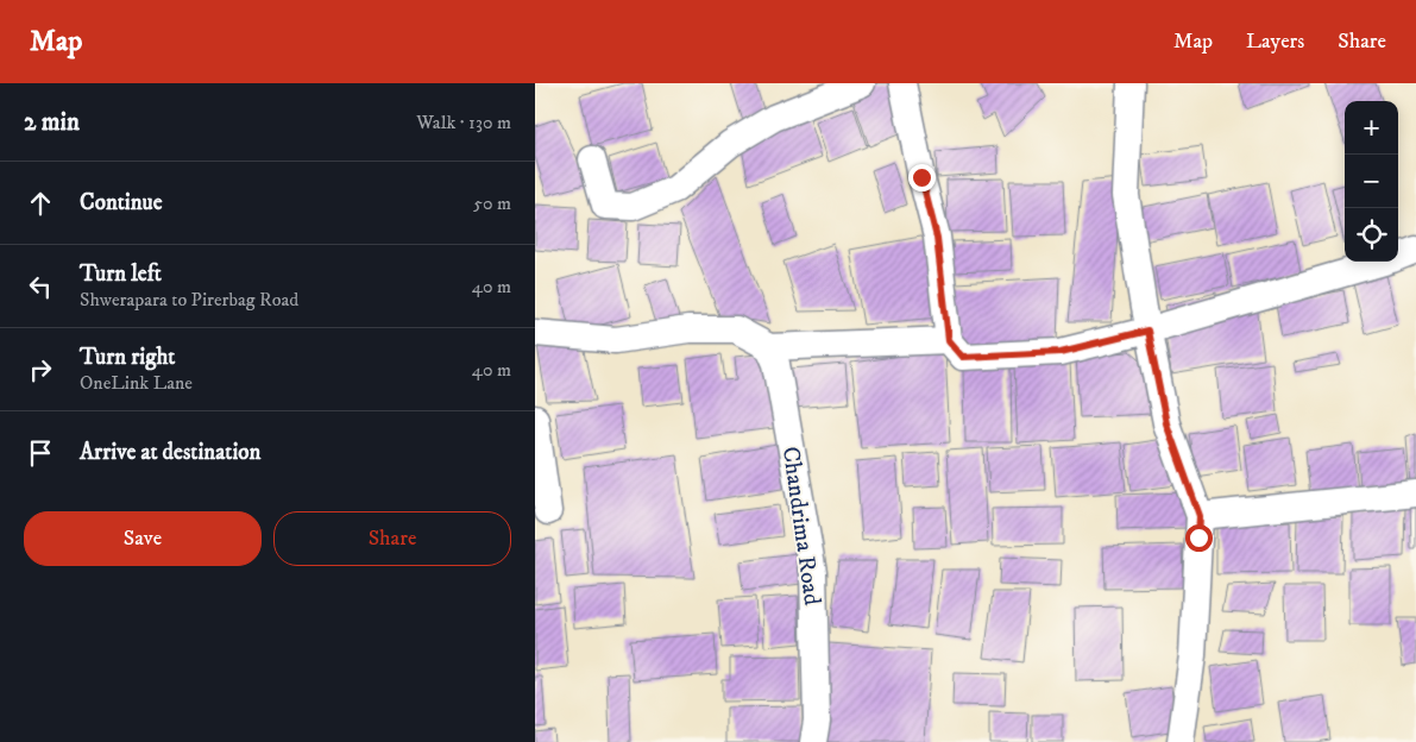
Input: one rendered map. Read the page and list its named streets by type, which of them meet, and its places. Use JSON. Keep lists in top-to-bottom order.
{
  "streets": {
    "street": ["Chandrima Road"]
  },
  "page": {
    "header": "Map",
    "nav": ["Map", "Layers", "Share"],
    "heading": ["2 min", "Walk · 130 m"],
    "map_buttons": ["+", "−"],
    "list": [
      ["Continue", "50 m"],
      ["Turn left", "Shwerapara to Pirerbag Road", "40 m"],
      ["Turn right", "OneLink Lane", "40 m"],
      "Arrive at destination"
    ],
    "buttons": ["Save", "Share"]
  }
}
